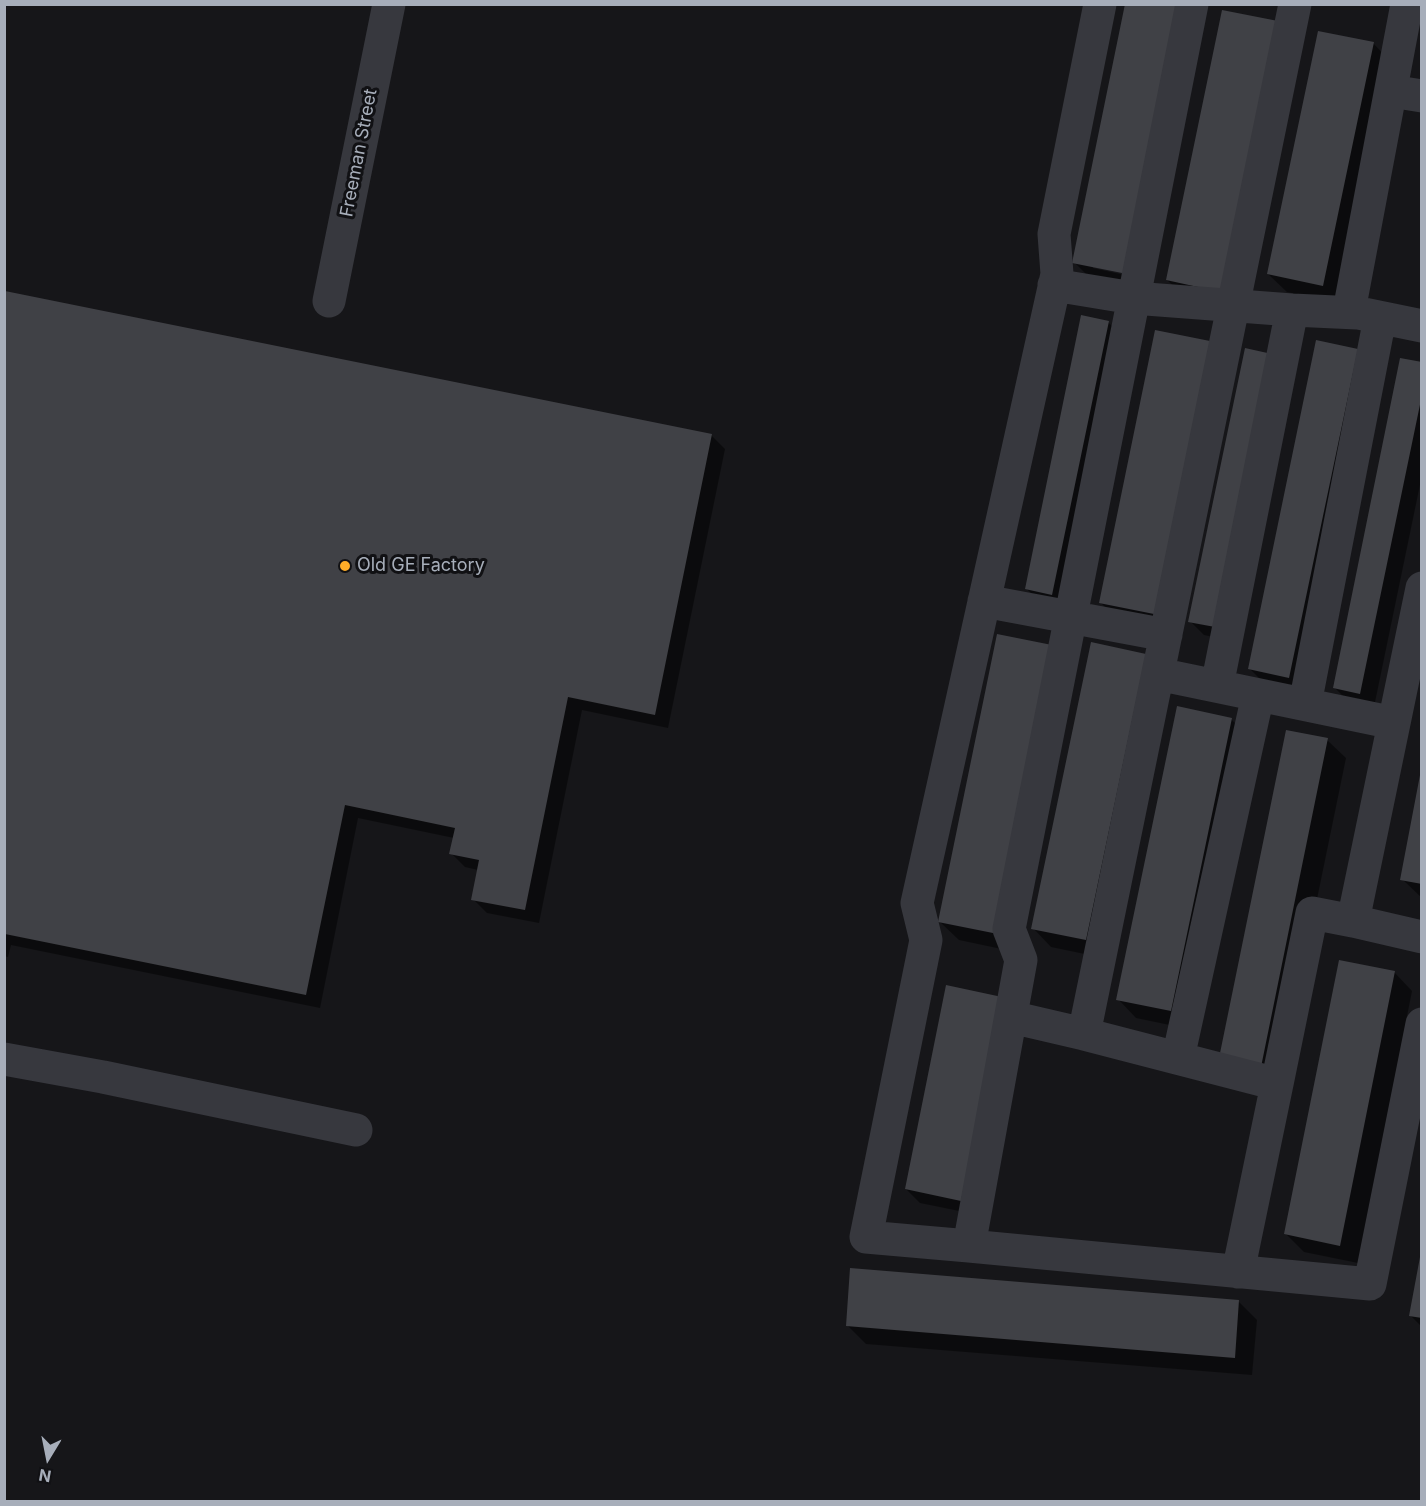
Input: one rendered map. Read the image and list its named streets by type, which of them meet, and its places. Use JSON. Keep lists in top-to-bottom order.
{
  "streets": {
    "street": ["Freeman Street"]
  },
  "places": ["Old GE Factory"],
  "north": "bottom"
}
